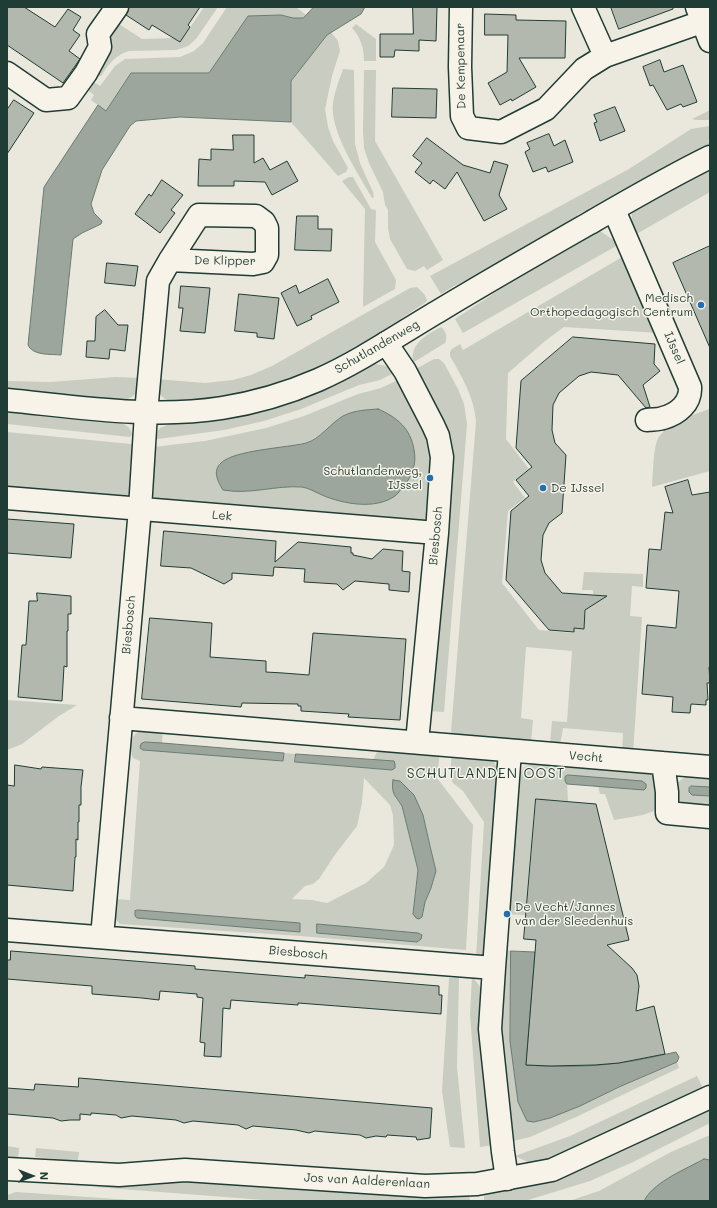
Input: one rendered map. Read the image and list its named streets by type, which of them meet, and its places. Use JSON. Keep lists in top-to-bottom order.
{
  "streets": {
    "street": [
      "De Kempenaar",
      "Schutlandenweg",
      "IJssel",
      "Lek",
      "Biesbosch",
      "Vecht",
      "Jos van Aalderenlaan"
    ]
  },
  "crossings": [
    ["Schutlandenweg", "IJssel"],
    ["Schutlandenweg", "Biesbosch"],
    ["Lek", "Biesbosch"]
  ],
  "districts": ["SCHUTLANDEN OOST"],
  "places": [
    "Medisch Orthopedagogisch Centrum",
    "Schutlandenweg, IJssel",
    "De IJssel",
    "De Vecht/Jannes van der Sleedenhuis"
  ],
  "north": "right"
}
